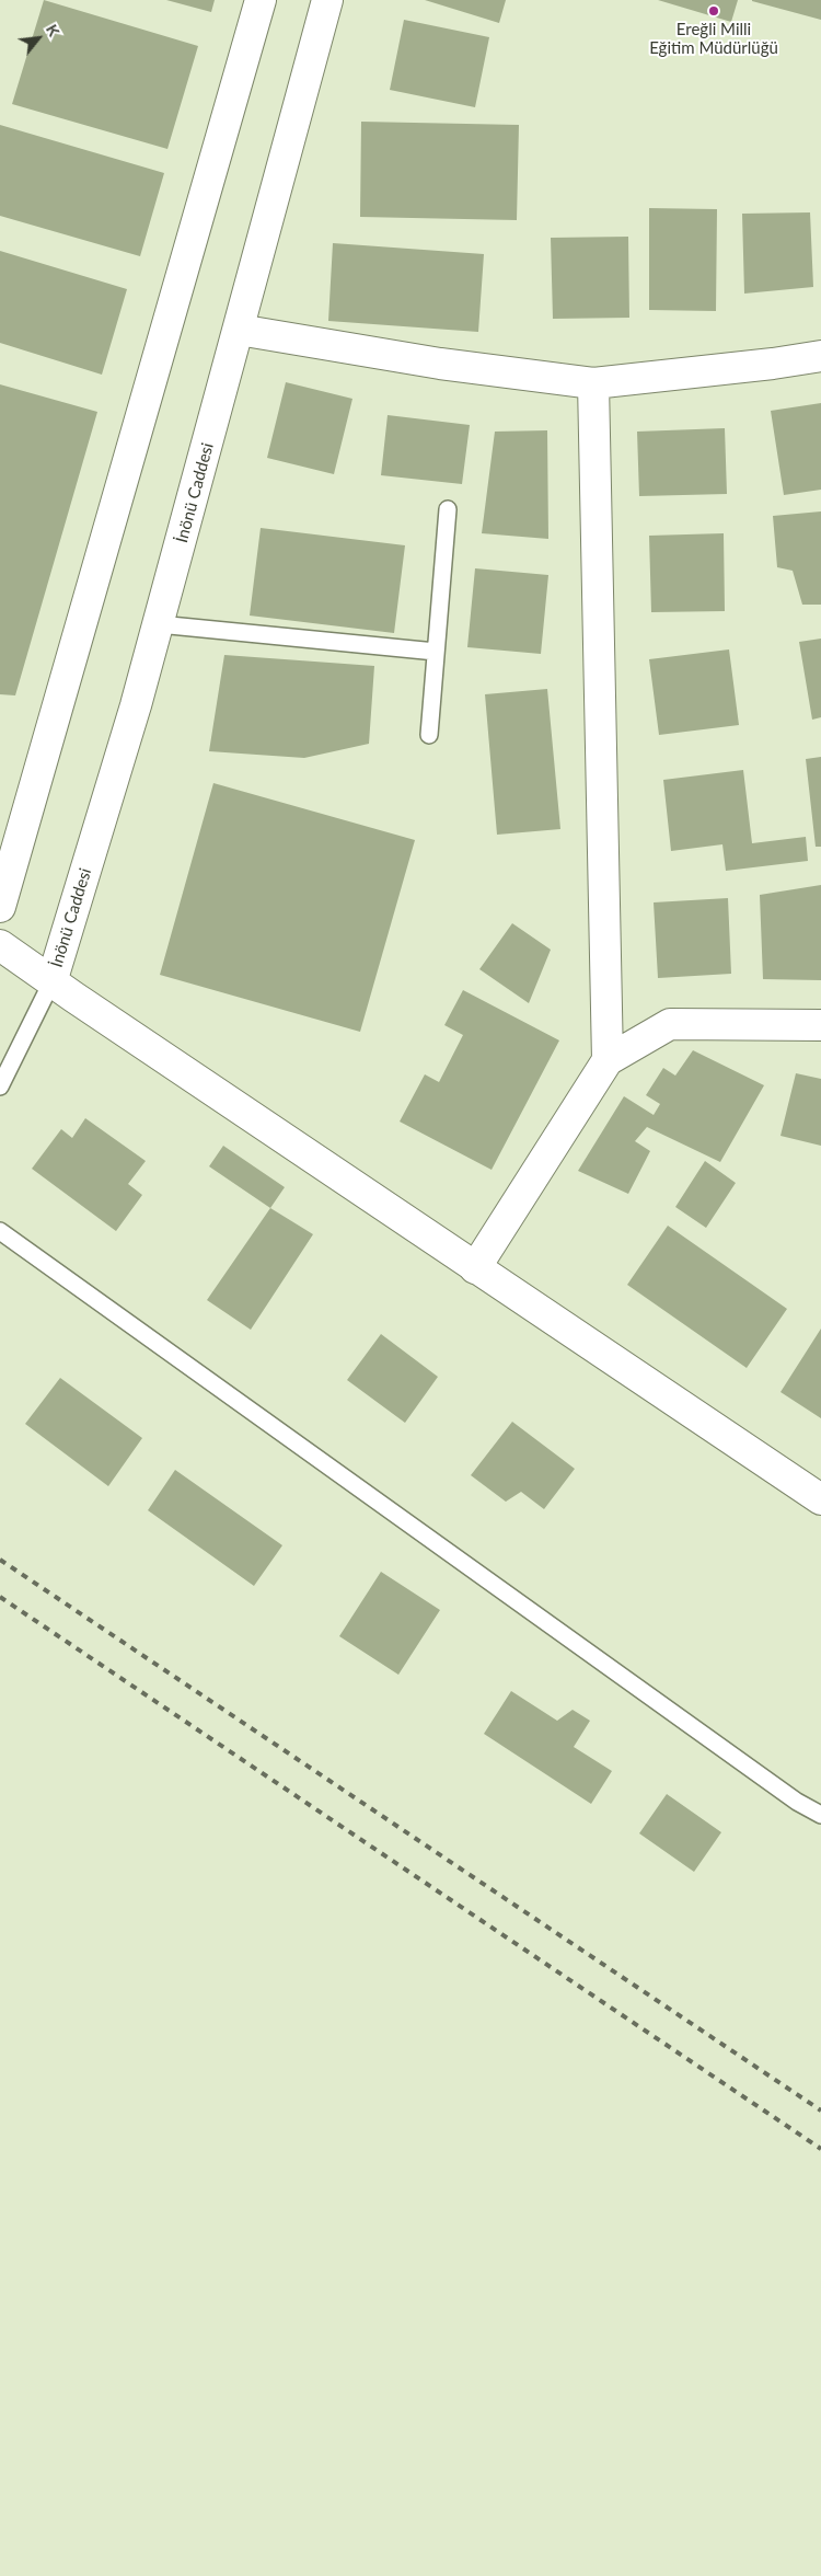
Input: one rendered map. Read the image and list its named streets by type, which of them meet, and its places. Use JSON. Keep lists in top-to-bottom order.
{
  "streets": {
    "main road": ["İnönü Caddesi"]
  },
  "places": ["Ereğli Milli Eğitim Müdürlüğü"],
  "north": "top right"
}
